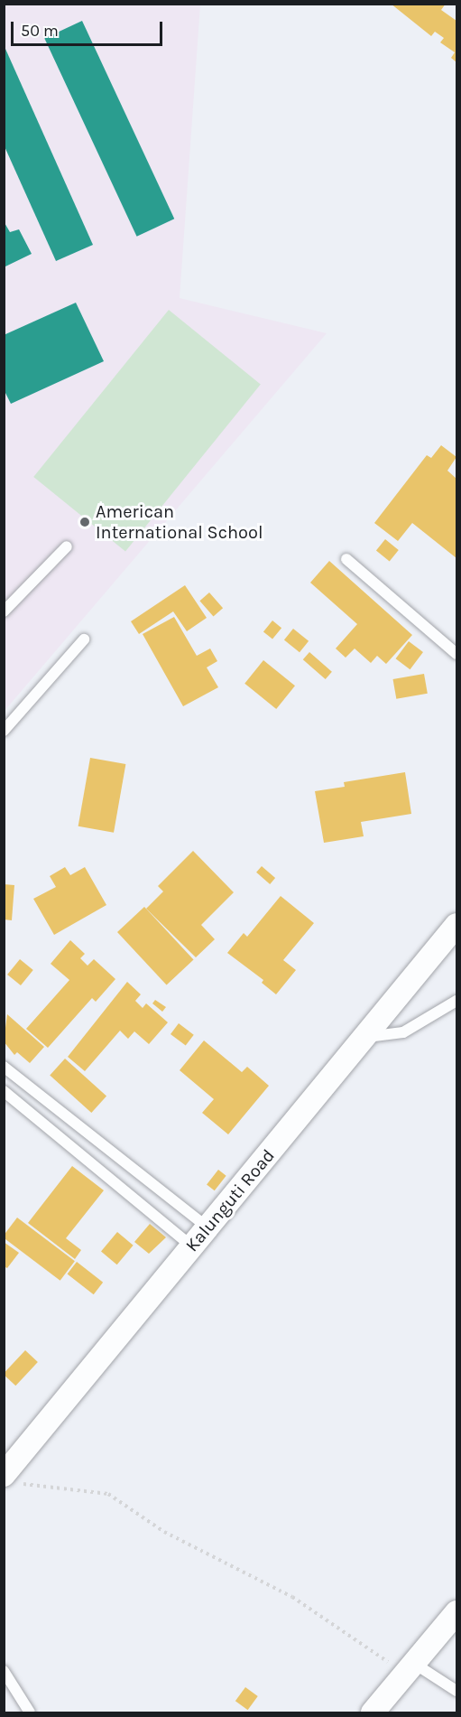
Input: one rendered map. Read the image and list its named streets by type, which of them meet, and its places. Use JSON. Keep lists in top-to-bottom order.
{
  "streets": {
    "street": ["Kalunguti Road"]
  },
  "places": ["American International School"],
  "scale_bar": "50 m"
}
